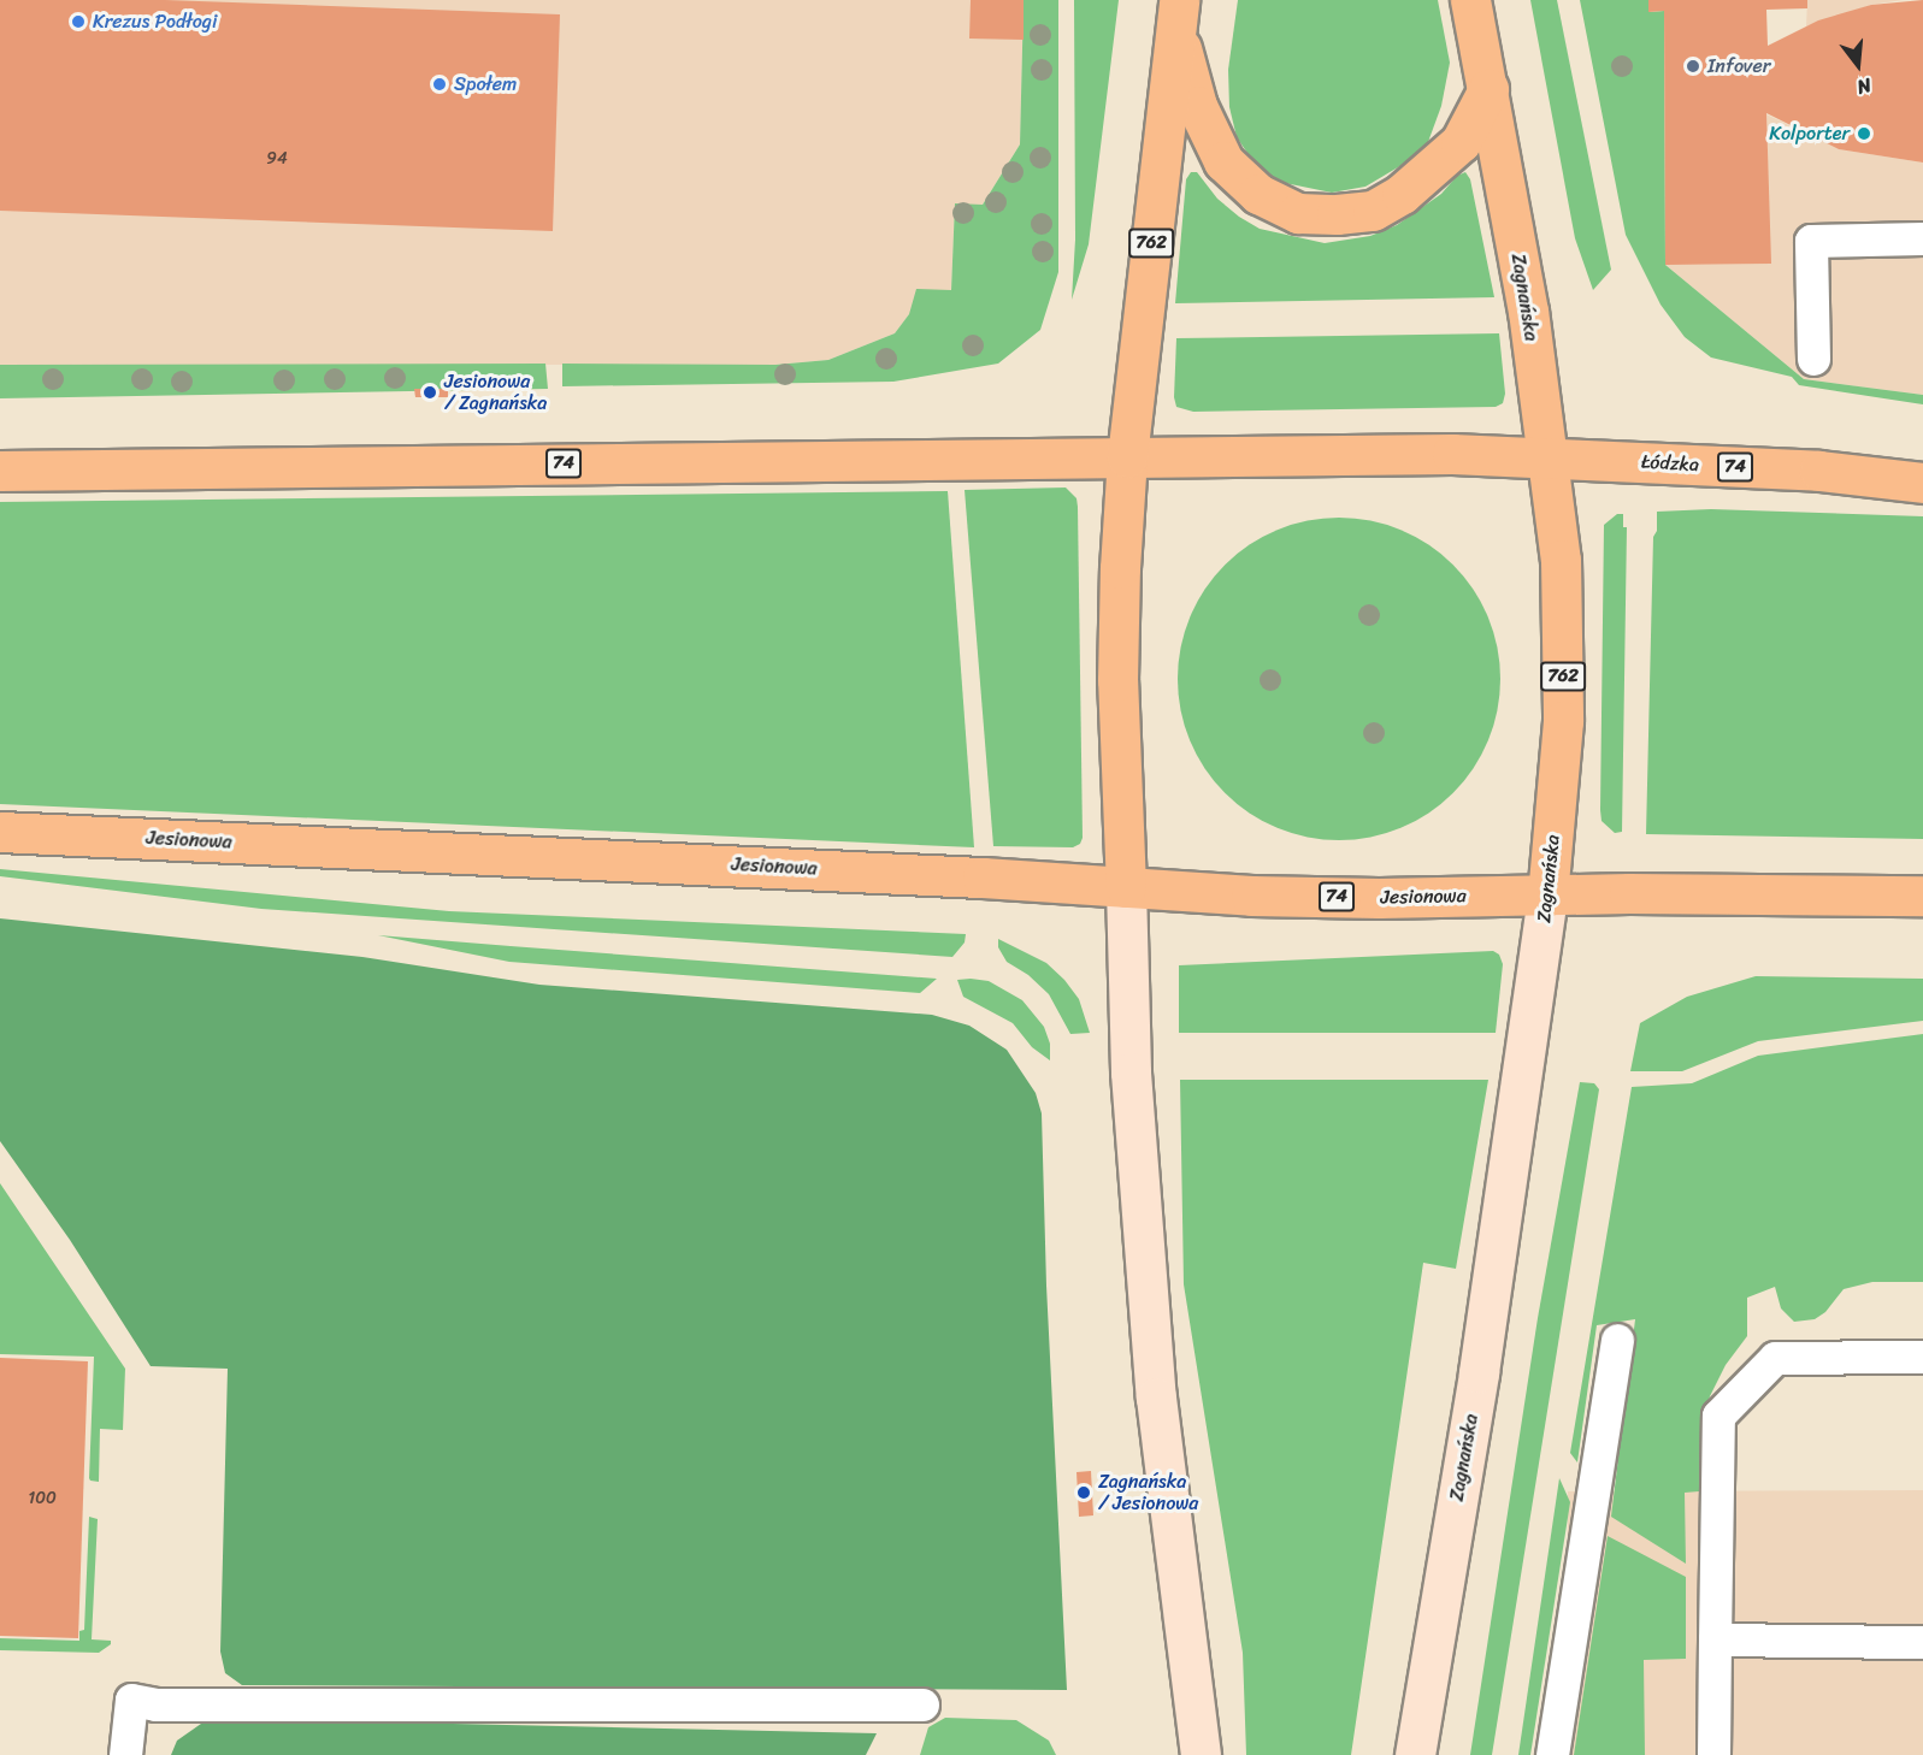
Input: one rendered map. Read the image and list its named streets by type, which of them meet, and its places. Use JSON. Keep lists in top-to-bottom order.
{
  "streets": {
    "main road": [
      "762",
      "Zagnańska",
      "74",
      "Łódzka",
      "Jesionowa"
    ]
  },
  "crossings": [
    ["762", "Zagnańska"],
    ["762", "74"],
    ["762", "Jesionowa"],
    ["Zagnańska", "74"],
    ["Zagnańska", "Łódzka"],
    ["Zagnańska", "Jesionowa"],
    ["74", "Łódzka"],
    ["74", "Jesionowa"]
  ],
  "places": [
    "Krezus Podłogi",
    "Infover",
    "Społem",
    "Kolporter",
    "Jesionowa / Zagnańska",
    "Zagnańska / Jesionowa"
  ],
  "house_numbers": ["94", "100"],
  "north": "bottom"
}
